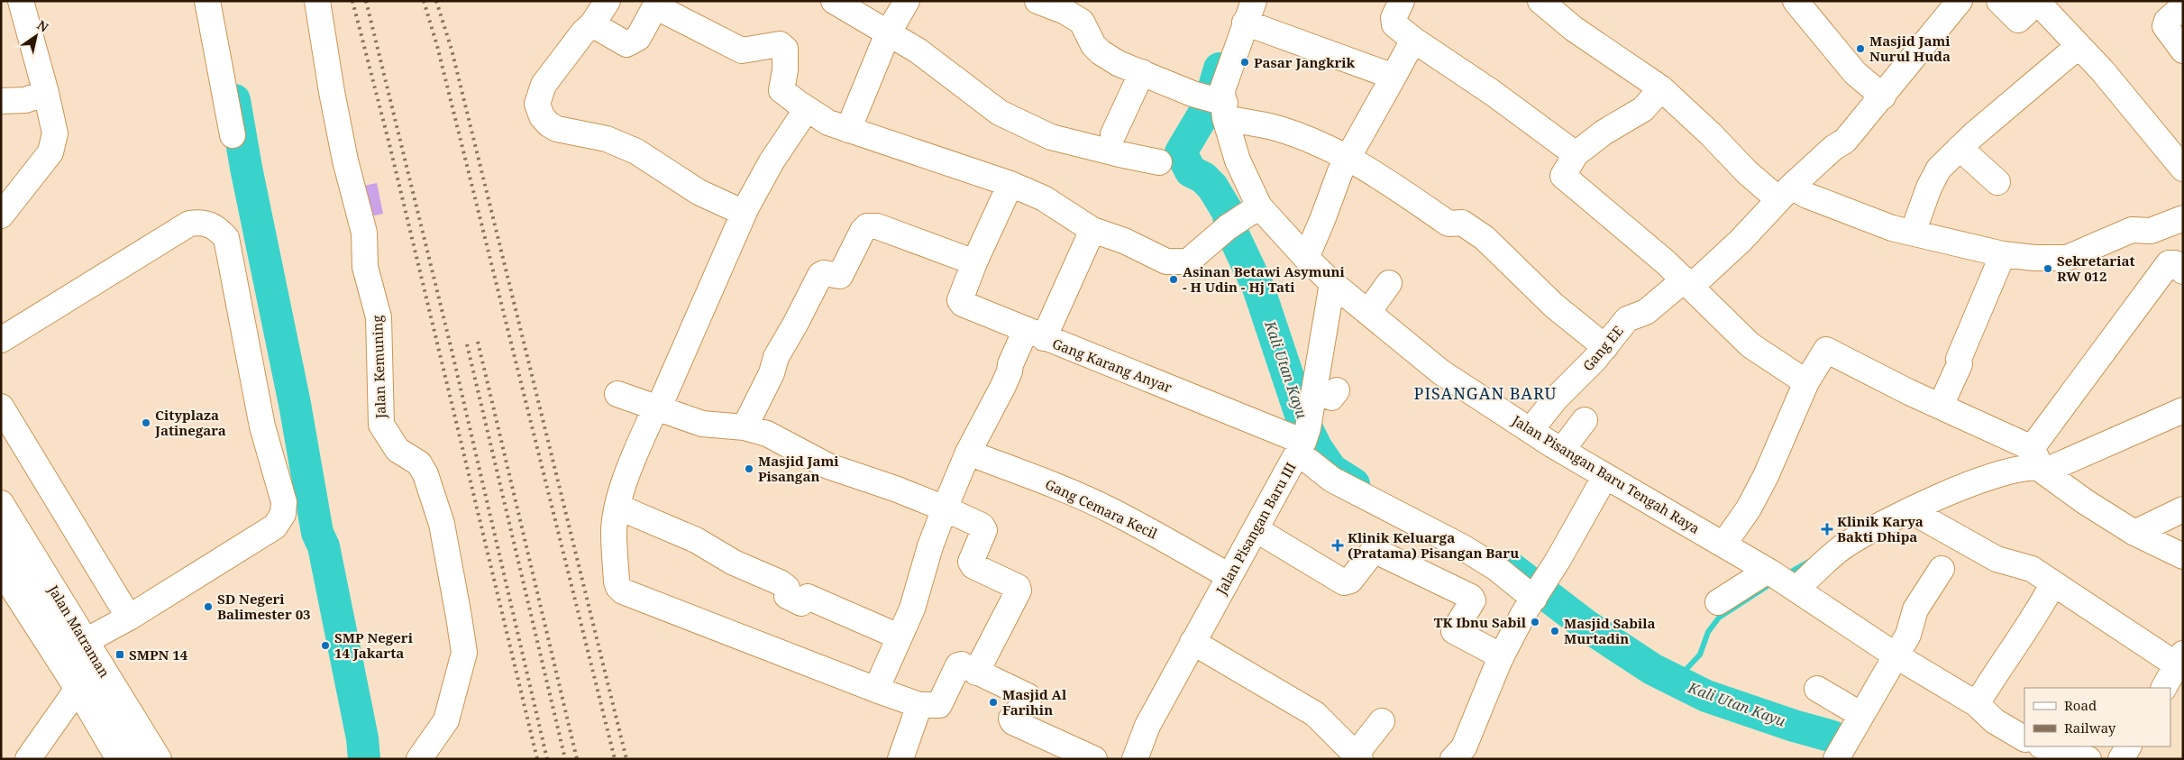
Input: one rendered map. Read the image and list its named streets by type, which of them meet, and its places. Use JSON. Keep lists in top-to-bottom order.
{
  "streets": {
    "street": [
      "Gang EE",
      "Gang Karang Anyar",
      "Jalan Kemuning",
      "Jalan Pisangan Baru Tengah Raya",
      "Gang Cemara Kecil",
      "Jalan Pisangan Baru III",
      "Jalan Matraman"
    ]
  },
  "crossings": [
    ["Gang EE", "Jalan Pisangan Baru Tengah Raya"],
    ["Gang Karang Anyar", "Jalan Pisangan Baru III"],
    ["Jalan Pisangan Baru Tengah Raya", "Jalan Pisangan Baru III"],
    ["Gang Cemara Kecil", "Jalan Pisangan Baru III"]
  ],
  "districts": ["PISANGAN BARU"],
  "water": ["Kali Utan Kayu"],
  "places": {
    "other": [
      "Masjid Jami Nurul Huda",
      "Pasar Jangkrik",
      "Sekretariat RW 012",
      "Asinan Betawi Asymuni - H Udin - Hj Tati",
      "Cityplaza Jatinegara",
      "Masjid Jami Pisangan",
      "SD Negeri Balimester 03",
      "TK Ibnu Sabil",
      "Masjid Sabila Murtadin",
      "SMP Negeri 14 Jakarta",
      "Masjid Al Farihin"
    ],
    "health": ["Klinik Karya Bakti Dhipa", "Klinik Keluarga (Pratama) Pisangan Baru"],
    "transit": ["SMPN 14"]
  },
  "legend": ["Road", "Railway"],
  "north": "top right"
}
